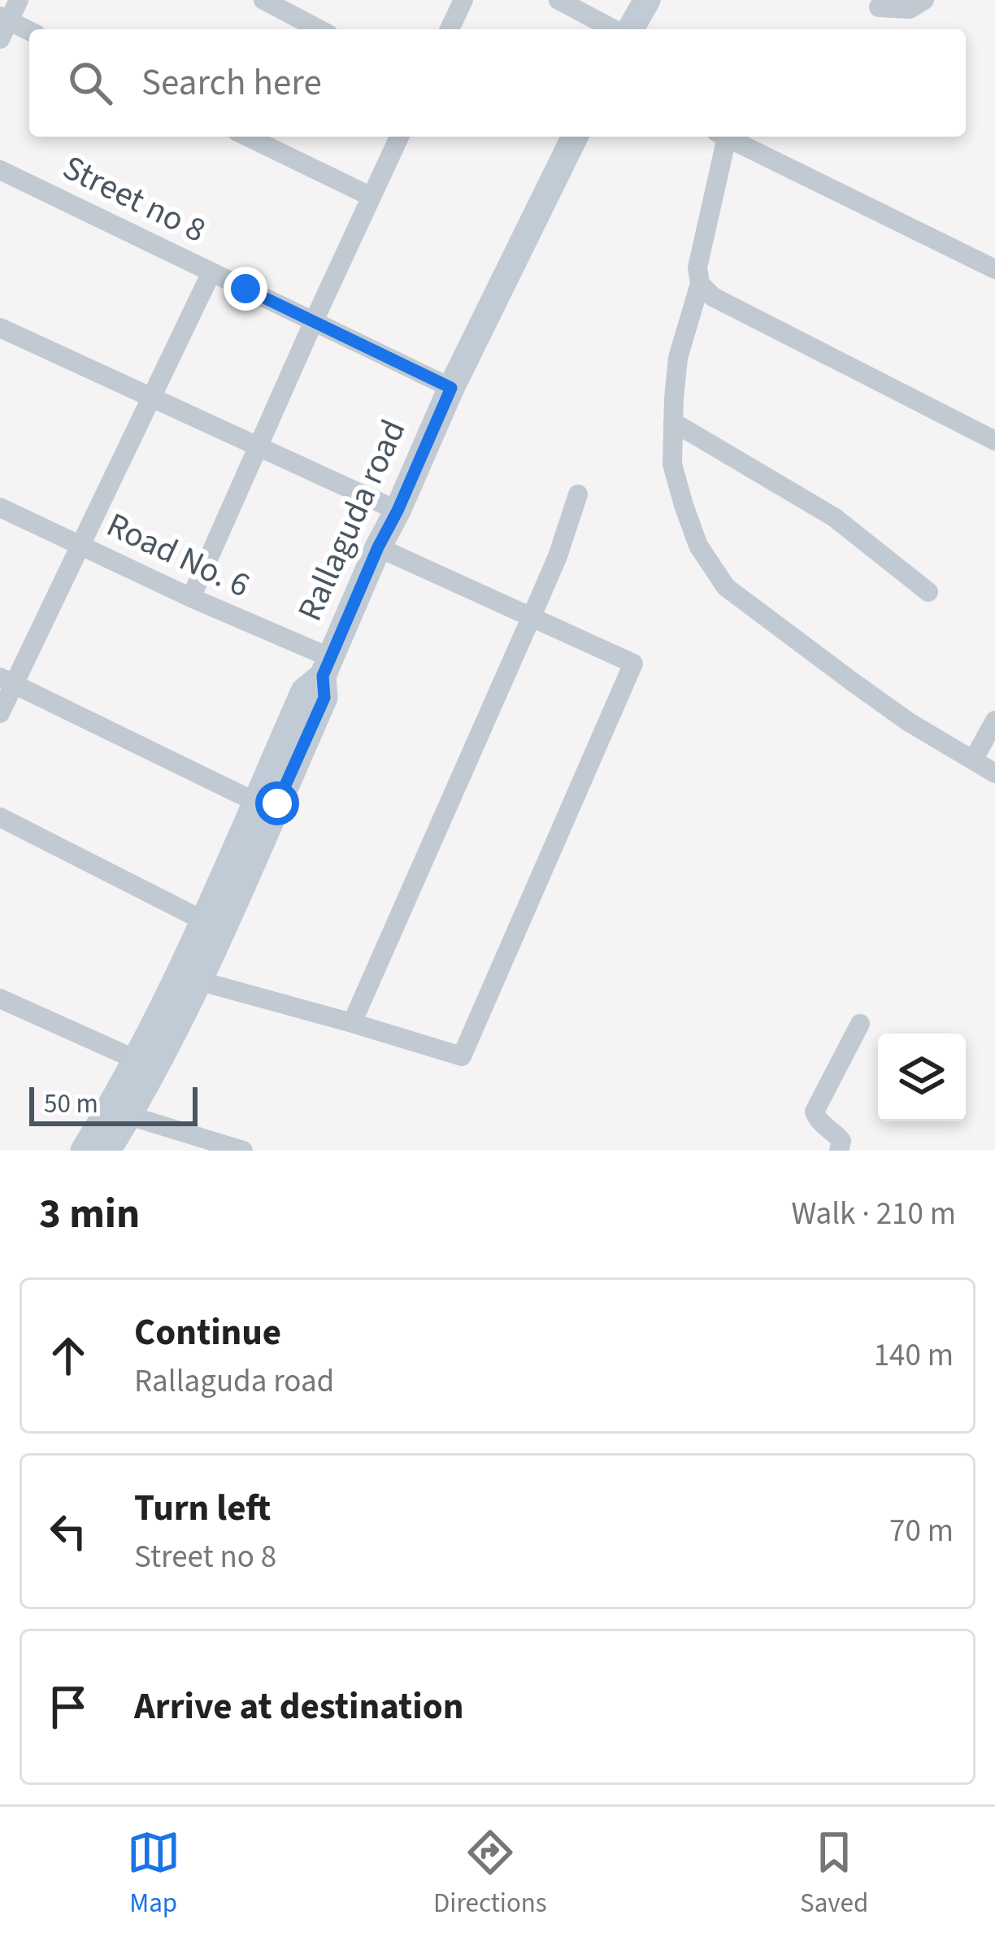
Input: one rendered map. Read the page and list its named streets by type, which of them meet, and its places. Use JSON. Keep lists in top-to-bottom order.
{
  "streets": {
    "main road": ["Rallaguda road"],
    "street": ["Street no 8", "Road No. 6"]
  },
  "crossings": [
    ["Street no 8", "Rallaguda road"],
    ["Rallaguda road", "Road No. 6"]
  ],
  "scale_bar": "50 m",
  "page": {
    "search": "Search here",
    "scale": "50 m",
    "heading": ["3 min", "Walk · 210 m"],
    "list": [
      ["Continue", "Rallaguda road", "140 m"],
      ["Turn left", "Street no 8", "70 m"],
      "Arrive at destination"
    ],
    "nav": ["Map", "Directions", "Saved"]
  }
}
